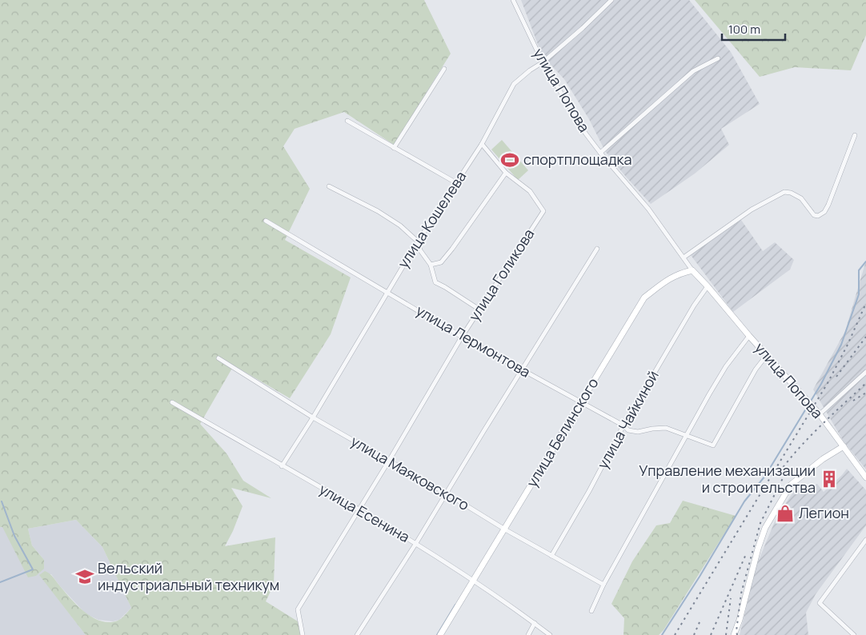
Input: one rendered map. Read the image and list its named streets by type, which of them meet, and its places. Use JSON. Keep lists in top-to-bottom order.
{
  "streets": {
    "street": [
      "улица Попова",
      "улица Кошелева",
      "улица Голикова",
      "улица Лермонтова",
      "улица Чайкиной",
      "улица Белинского",
      "улица Маяковского",
      "улица Есенина"
    ]
  },
  "crossings": [
    ["улица Попова", "улица Кошелева"],
    ["улица Попова", "улица Лермонтова"],
    ["улица Попова", "улица Чайкиной"],
    ["улица Попова", "улица Белинского"],
    ["улица Кошелева", "улица Голикова"],
    ["улица Кошелева", "улица Лермонтова"],
    ["улица Кошелева", "улица Маяковского"],
    ["улица Кошелева", "улица Есенина"],
    ["улица Голикова", "улица Лермонтова"],
    ["улица Голикова", "улица Маяковского"],
    ["улица Голикова", "улица Есенина"],
    ["улица Лермонтова", "улица Чайкиной"],
    ["улица Лермонтова", "улица Белинского"],
    ["улица Чайкиной", "улица Маяковского"],
    ["улица Белинского", "улица Маяковского"],
    ["улица Белинского", "улица Есенина"]
  ],
  "places": {
    "sports": ["спортплощадка"],
    "building": ["Управление механизации и строительства"],
    "shop": ["Легион"],
    "school or university": ["Вельский индустриальный техникум"]
  },
  "scale_bar": "100 m"
}
